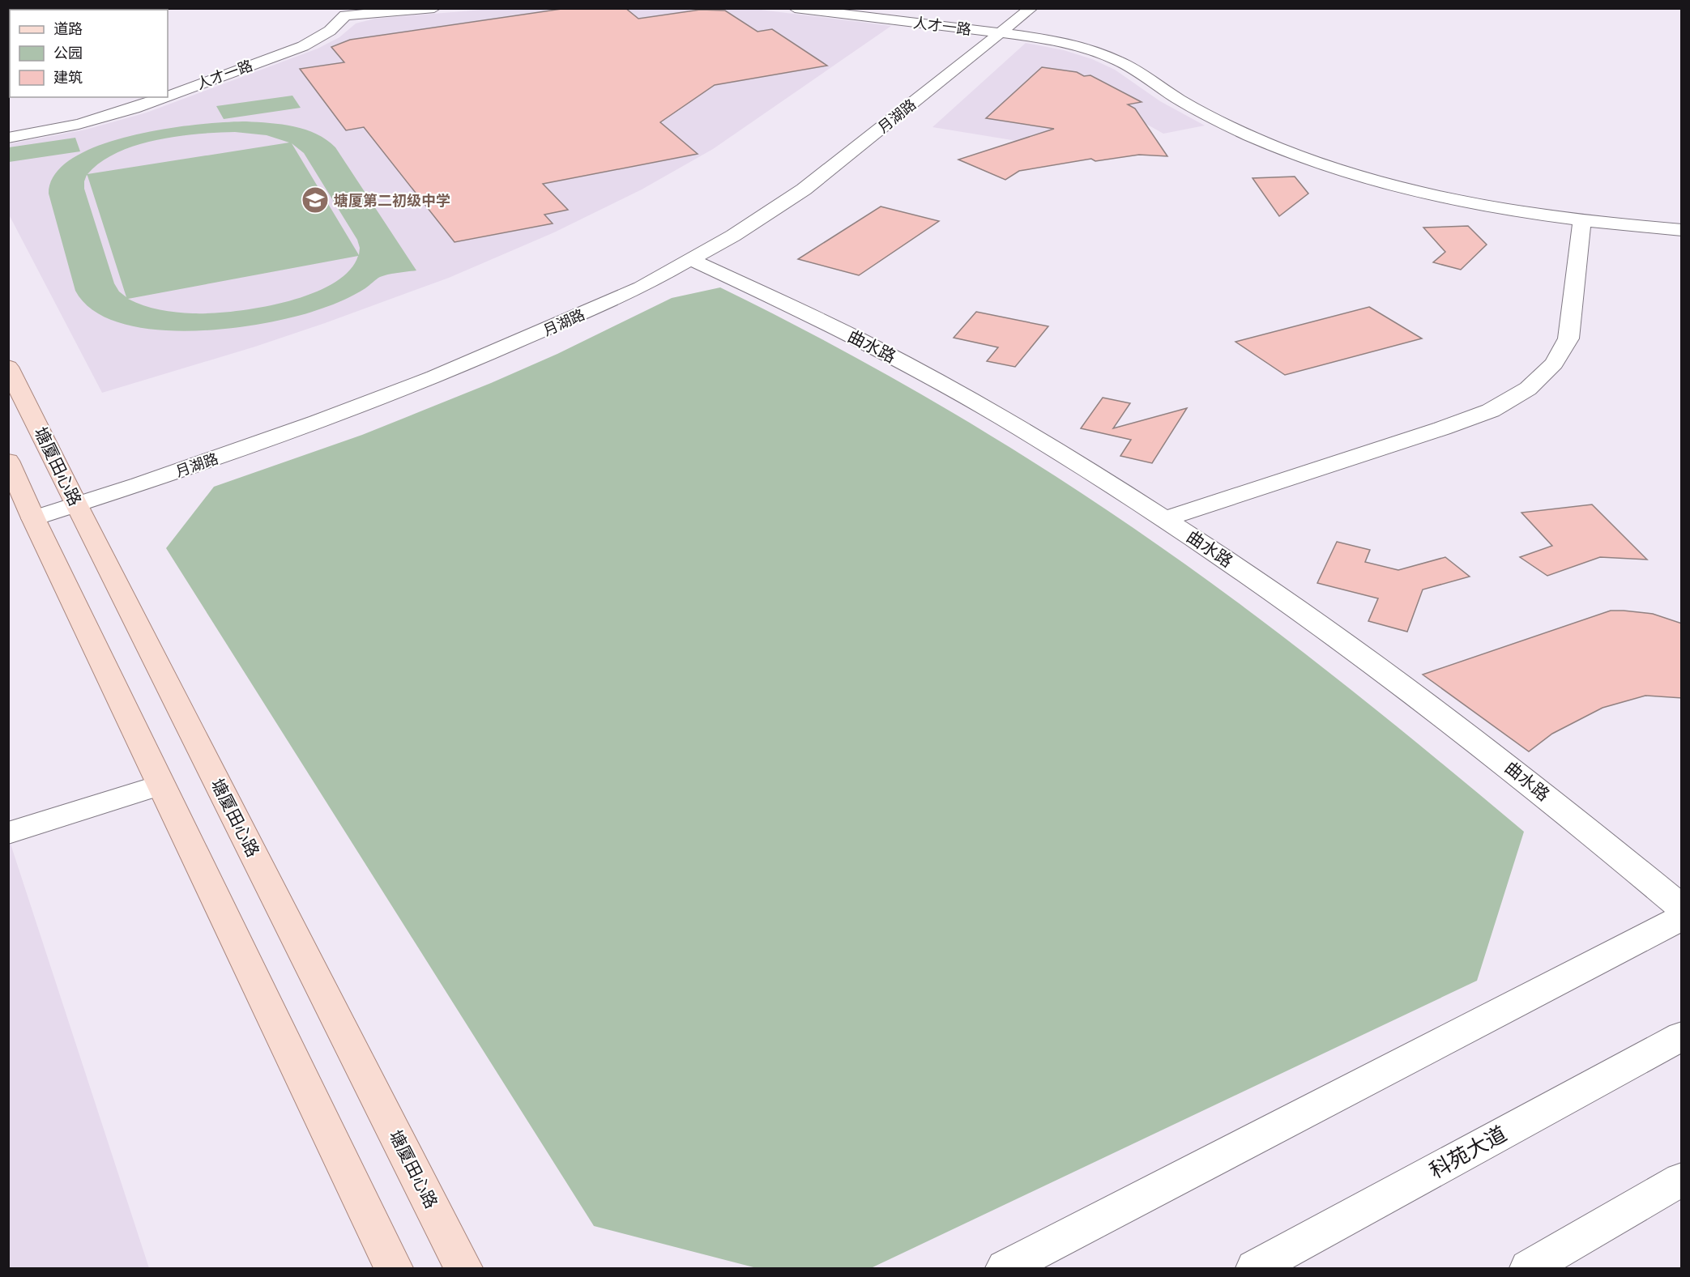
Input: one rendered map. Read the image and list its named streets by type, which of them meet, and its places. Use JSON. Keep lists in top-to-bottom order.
{
  "streets": {
    "main road": ["塘厦田心路"],
    "street": [
      "人才一路",
      "月湖路",
      "曲水路",
      "科苑大道"
    ]
  },
  "crossings": [
    ["人才一路", "月湖路"],
    ["月湖路", "曲水路"],
    ["月湖路", "塘厦田心路"]
  ],
  "places": {
    "school or university": ["塘厦第二初级中学"]
  },
  "legend": ["道路", "公园", "建筑"]
}
